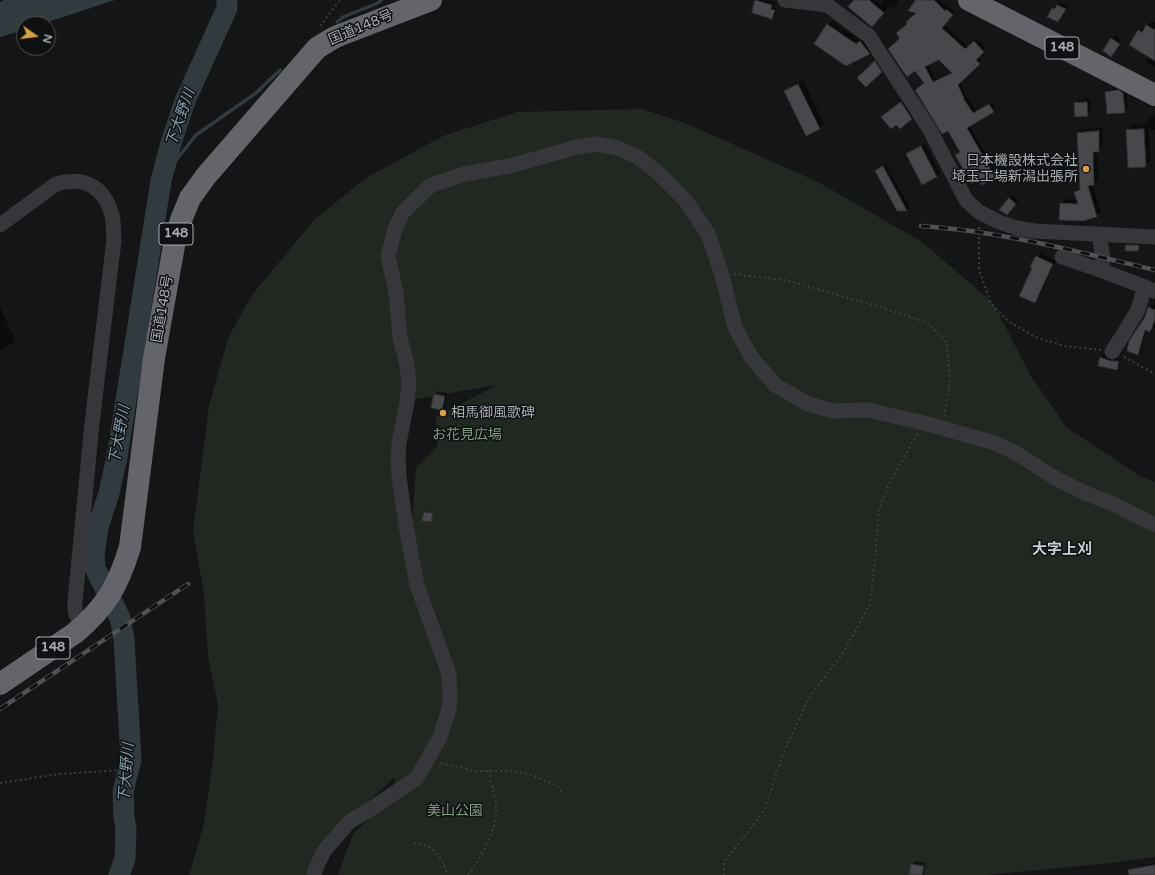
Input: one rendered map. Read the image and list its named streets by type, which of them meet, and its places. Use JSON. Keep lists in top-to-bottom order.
{
  "streets": {
    "highway": ["国道148号", "148"]
  },
  "districts": ["大字上刈"],
  "water": ["下大野川"],
  "parks": ["お花見広場", "美山公園"],
  "places": ["日本機設株式会社 埼玉工場新潟出張所", "相馬御風歌碑"],
  "north": "right"
}
